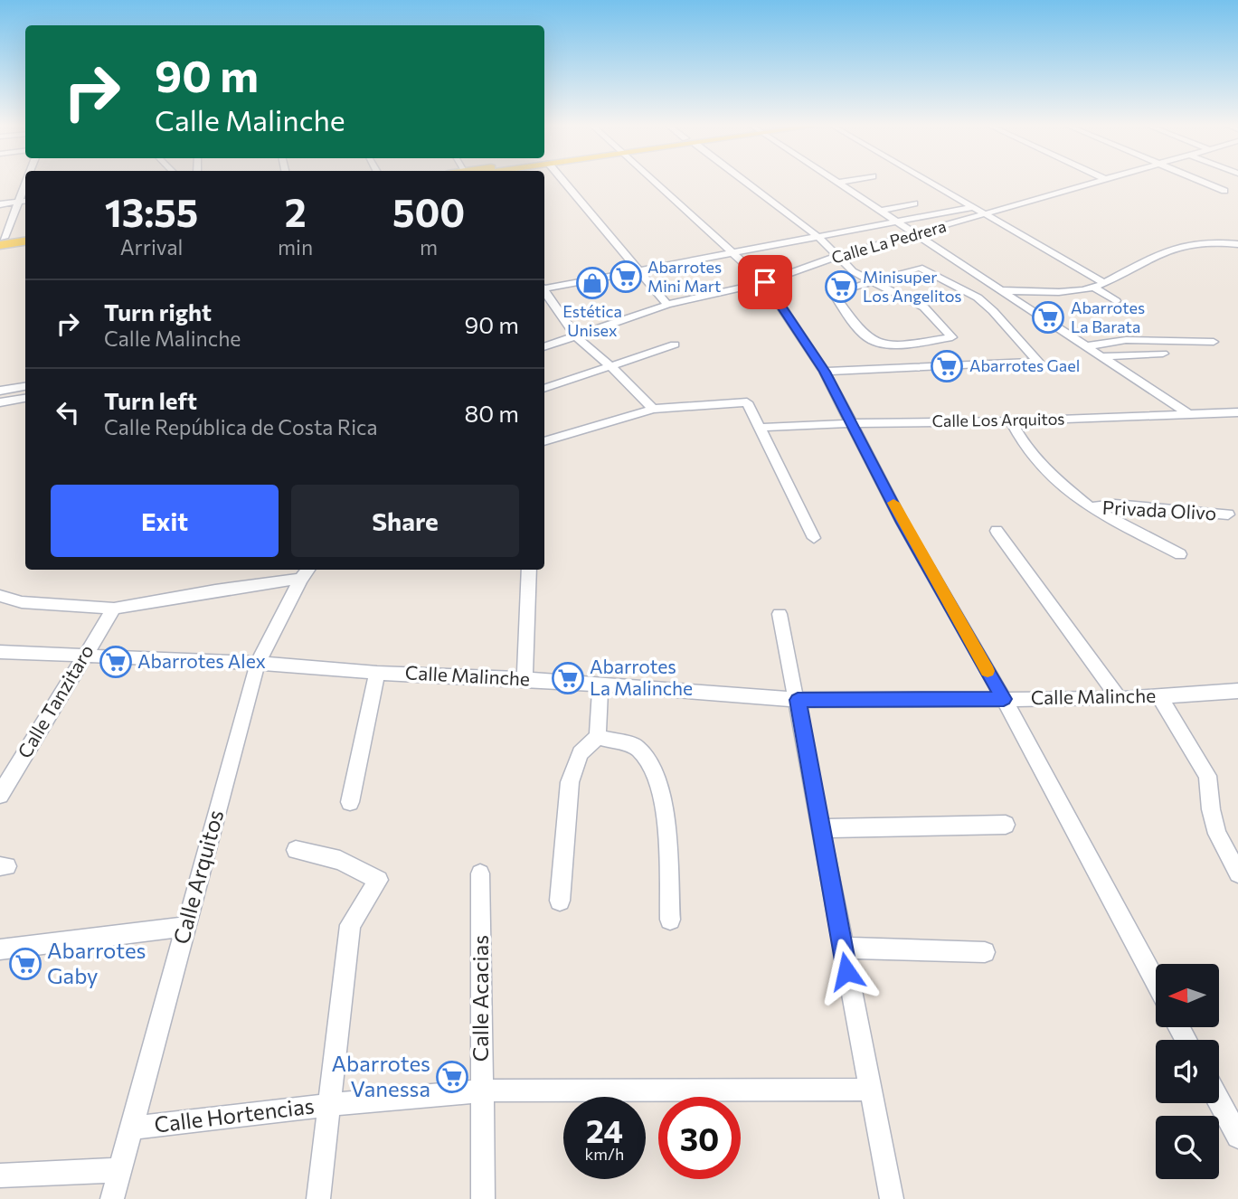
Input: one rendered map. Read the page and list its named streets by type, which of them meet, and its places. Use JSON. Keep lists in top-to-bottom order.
{
  "streets": {
    "street": [
      "Calle La Pedrera",
      "Calle Los Arquitos",
      "Privada Olivo",
      "Calle Malinche",
      "Calle Tanzitaro",
      "Calle Arquitos",
      "Calle Acacias",
      "Calle Hortencias"
    ]
  },
  "crossings": [
    ["Calle Los Arquitos", "Privada Olivo"],
    ["Calle Malinche", "Calle Tanzitaro"],
    ["Calle Malinche", "Calle Arquitos"],
    ["Calle Arquitos", "Calle Hortencias"],
    ["Calle Acacias", "Calle Hortencias"]
  ],
  "places": {
    "supermarket": [
      "Abarrotes Mini Mart",
      "Minisuper Los Angelitos",
      "Abarrotes La Barata",
      "Abarrotes Gael",
      "Abarrotes Alex",
      "Abarrotes La Malinche",
      "Abarrotes Gaby",
      "Abarrotes Vanessa"
    ],
    "shop": ["Estética Unisex"]
  },
  "north": "left",
  "page": {
    "turn": ["90 m", "Calle Malinche"],
    "eta": [
      "13:55",
      "Arrival",
      "2",
      "min",
      "500",
      "m"
    ],
    "list": [
      {
        "name": "Turn right",
        "note": "Calle Malinche",
        "value": "90 m"
      },
      {
        "name": "Turn left",
        "note": "Calle República de Costa Rica",
        "value": "80 m"
      }
    ],
    "buttons": ["Exit", "Share"],
    "speed": "24 km/h",
    "limit": "30"
  }
}
